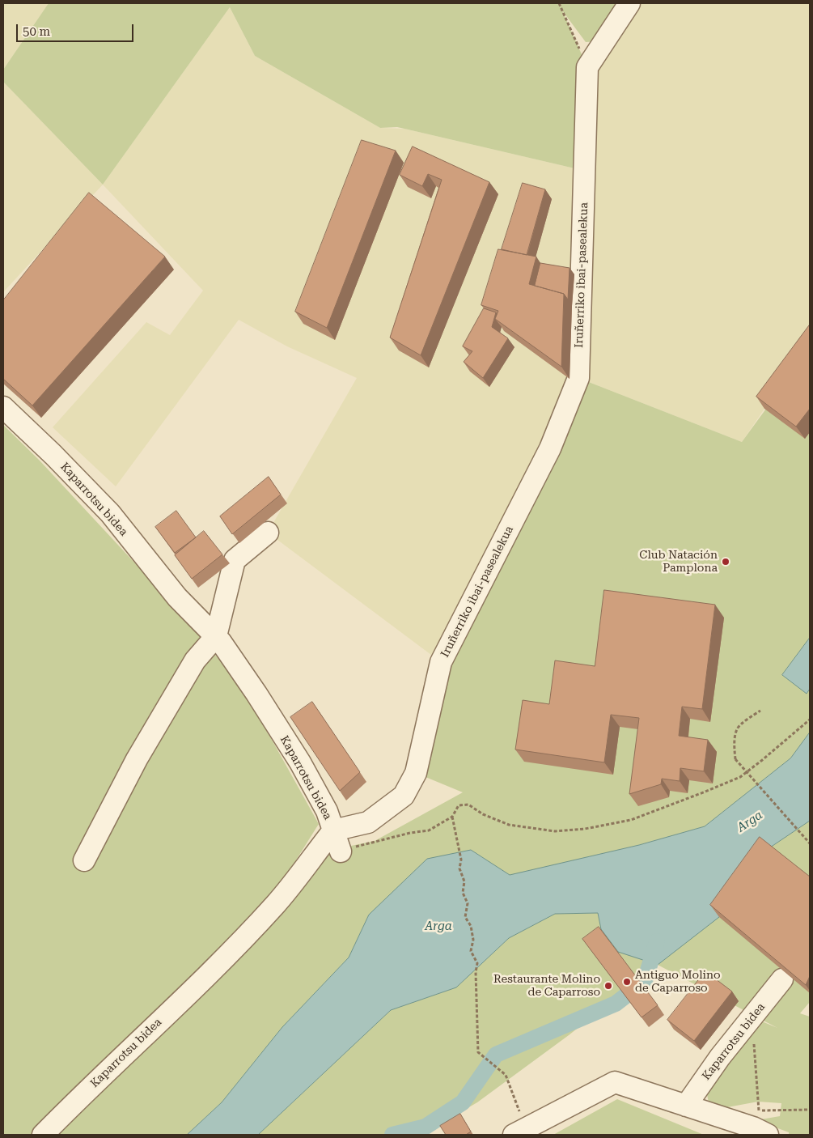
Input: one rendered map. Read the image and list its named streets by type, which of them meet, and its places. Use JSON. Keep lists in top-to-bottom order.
{
  "streets": {
    "street": ["Iruñerriko ibai-pasealekua", "Kaparrotsu bidea"]
  },
  "crossings": [
    ["Iruñerriko ibai-pasealekua", "Kaparrotsu bidea"]
  ],
  "water": ["Arga"],
  "places": ["Club Natación Pamplona", "Antiguo Molino de Caparroso", "Restaurante Molino de Caparroso"],
  "scale_bar": "50 m"
}
